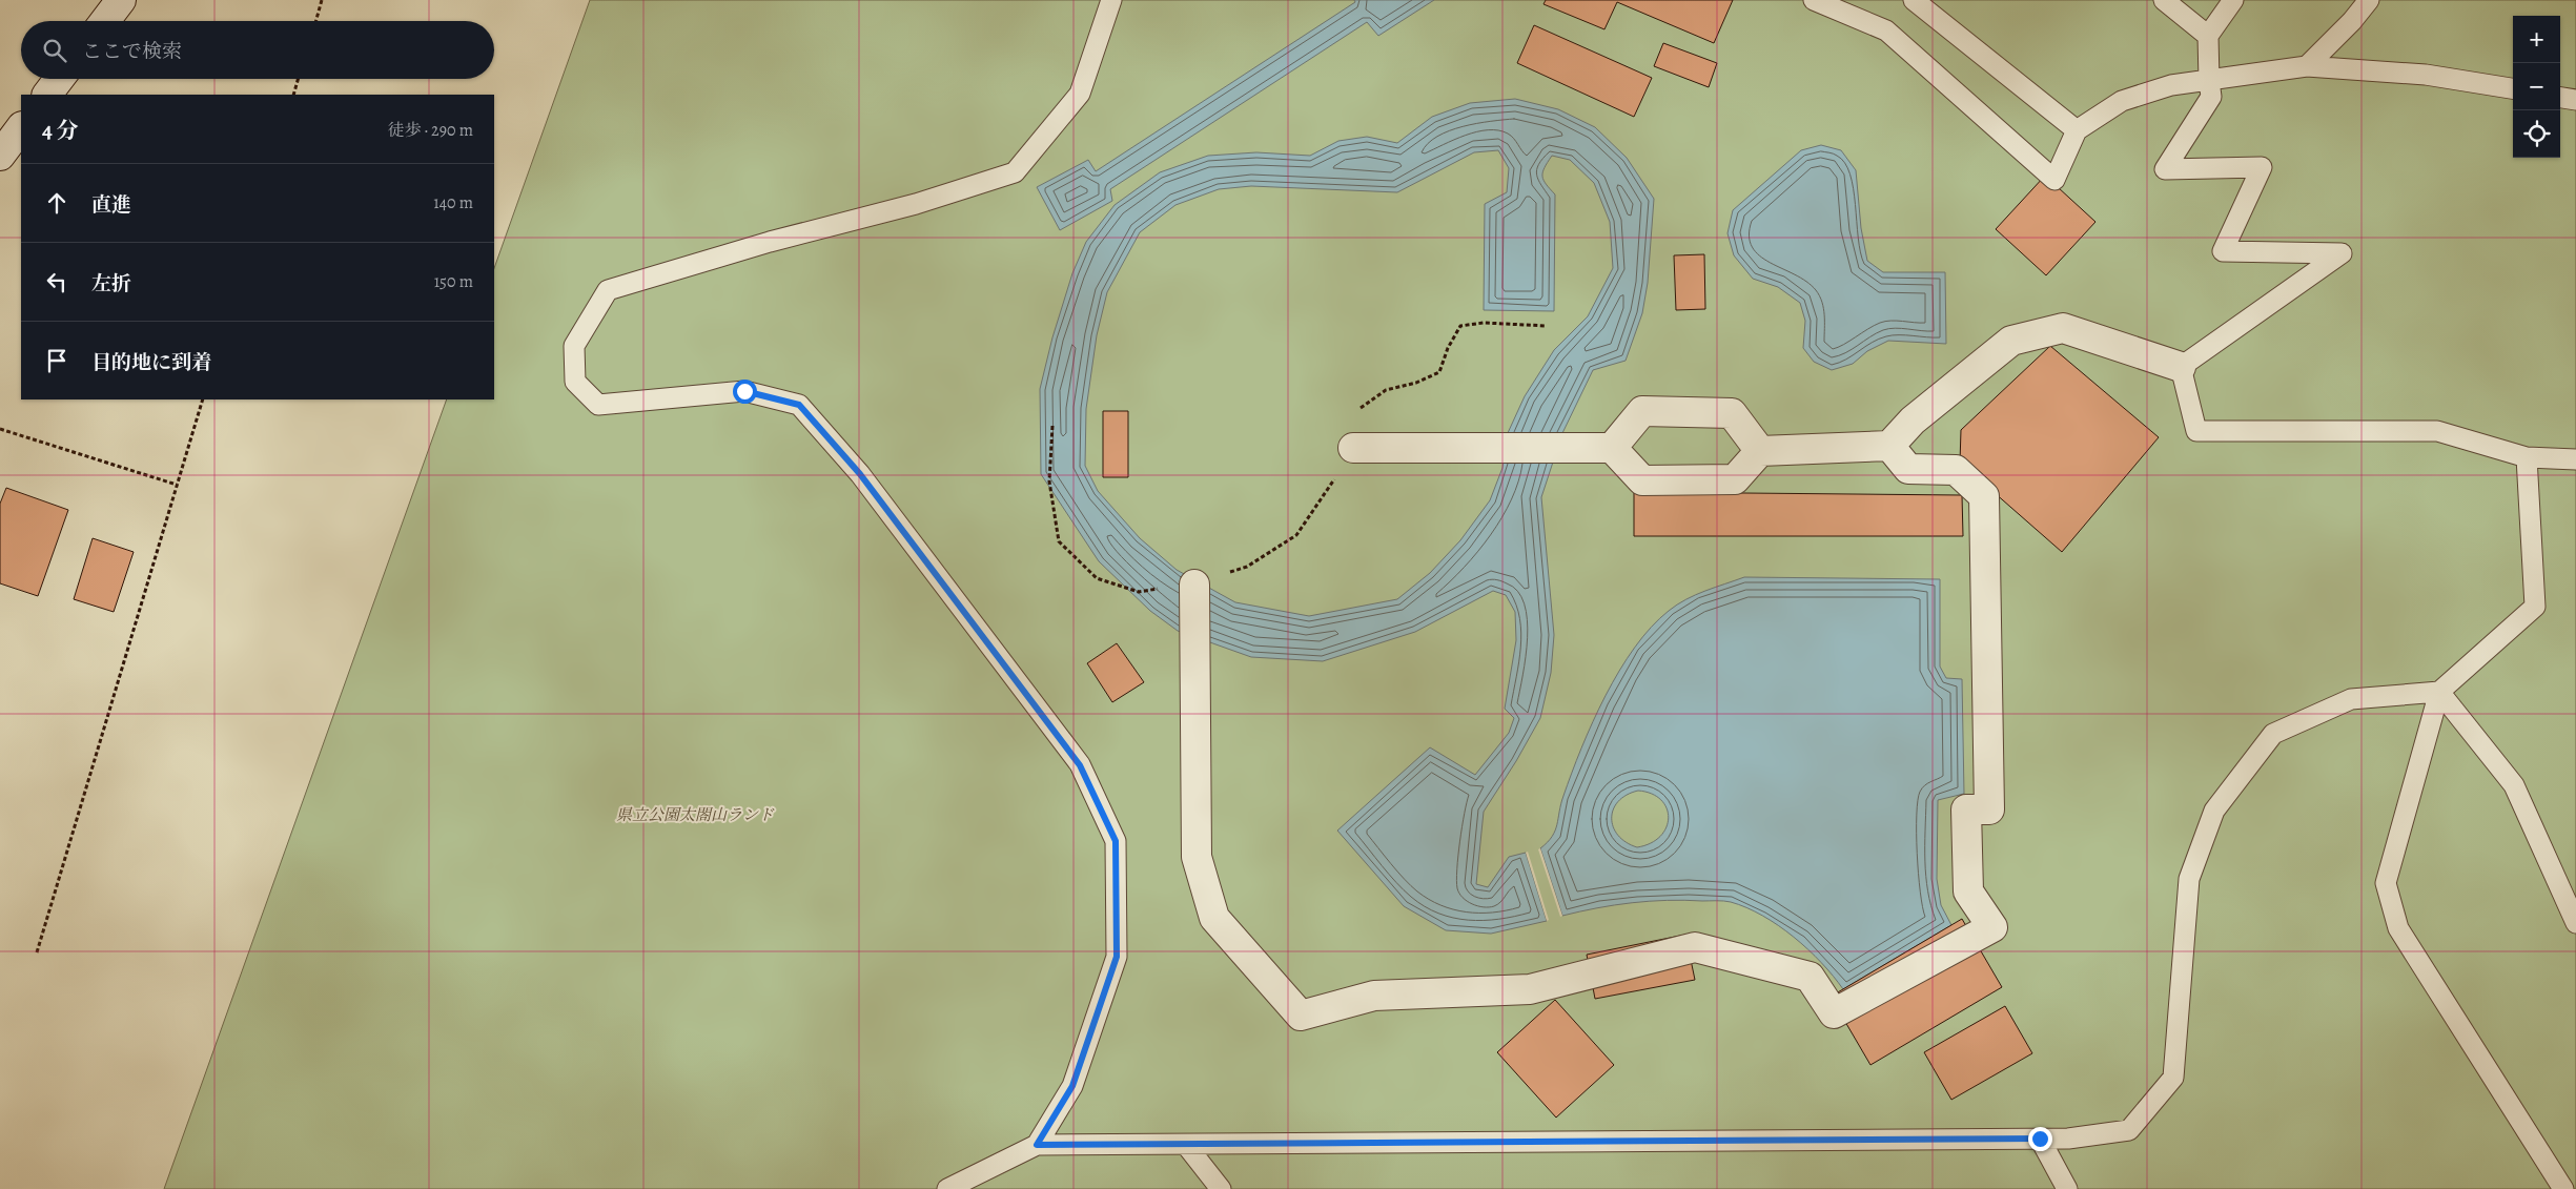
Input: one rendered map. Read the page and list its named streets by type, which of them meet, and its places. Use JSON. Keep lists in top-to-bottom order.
{
  "parks": ["県立公園太閤山ランド"],
  "page": {
    "map_buttons": ["+", "−"],
    "search": "ここで検索",
    "heading": ["4 分", "徒歩 · 290 m"],
    "list": [
      ["直進", "140 m"],
      ["左折", "150 m"],
      "目的地に到着"
    ]
  }
}
